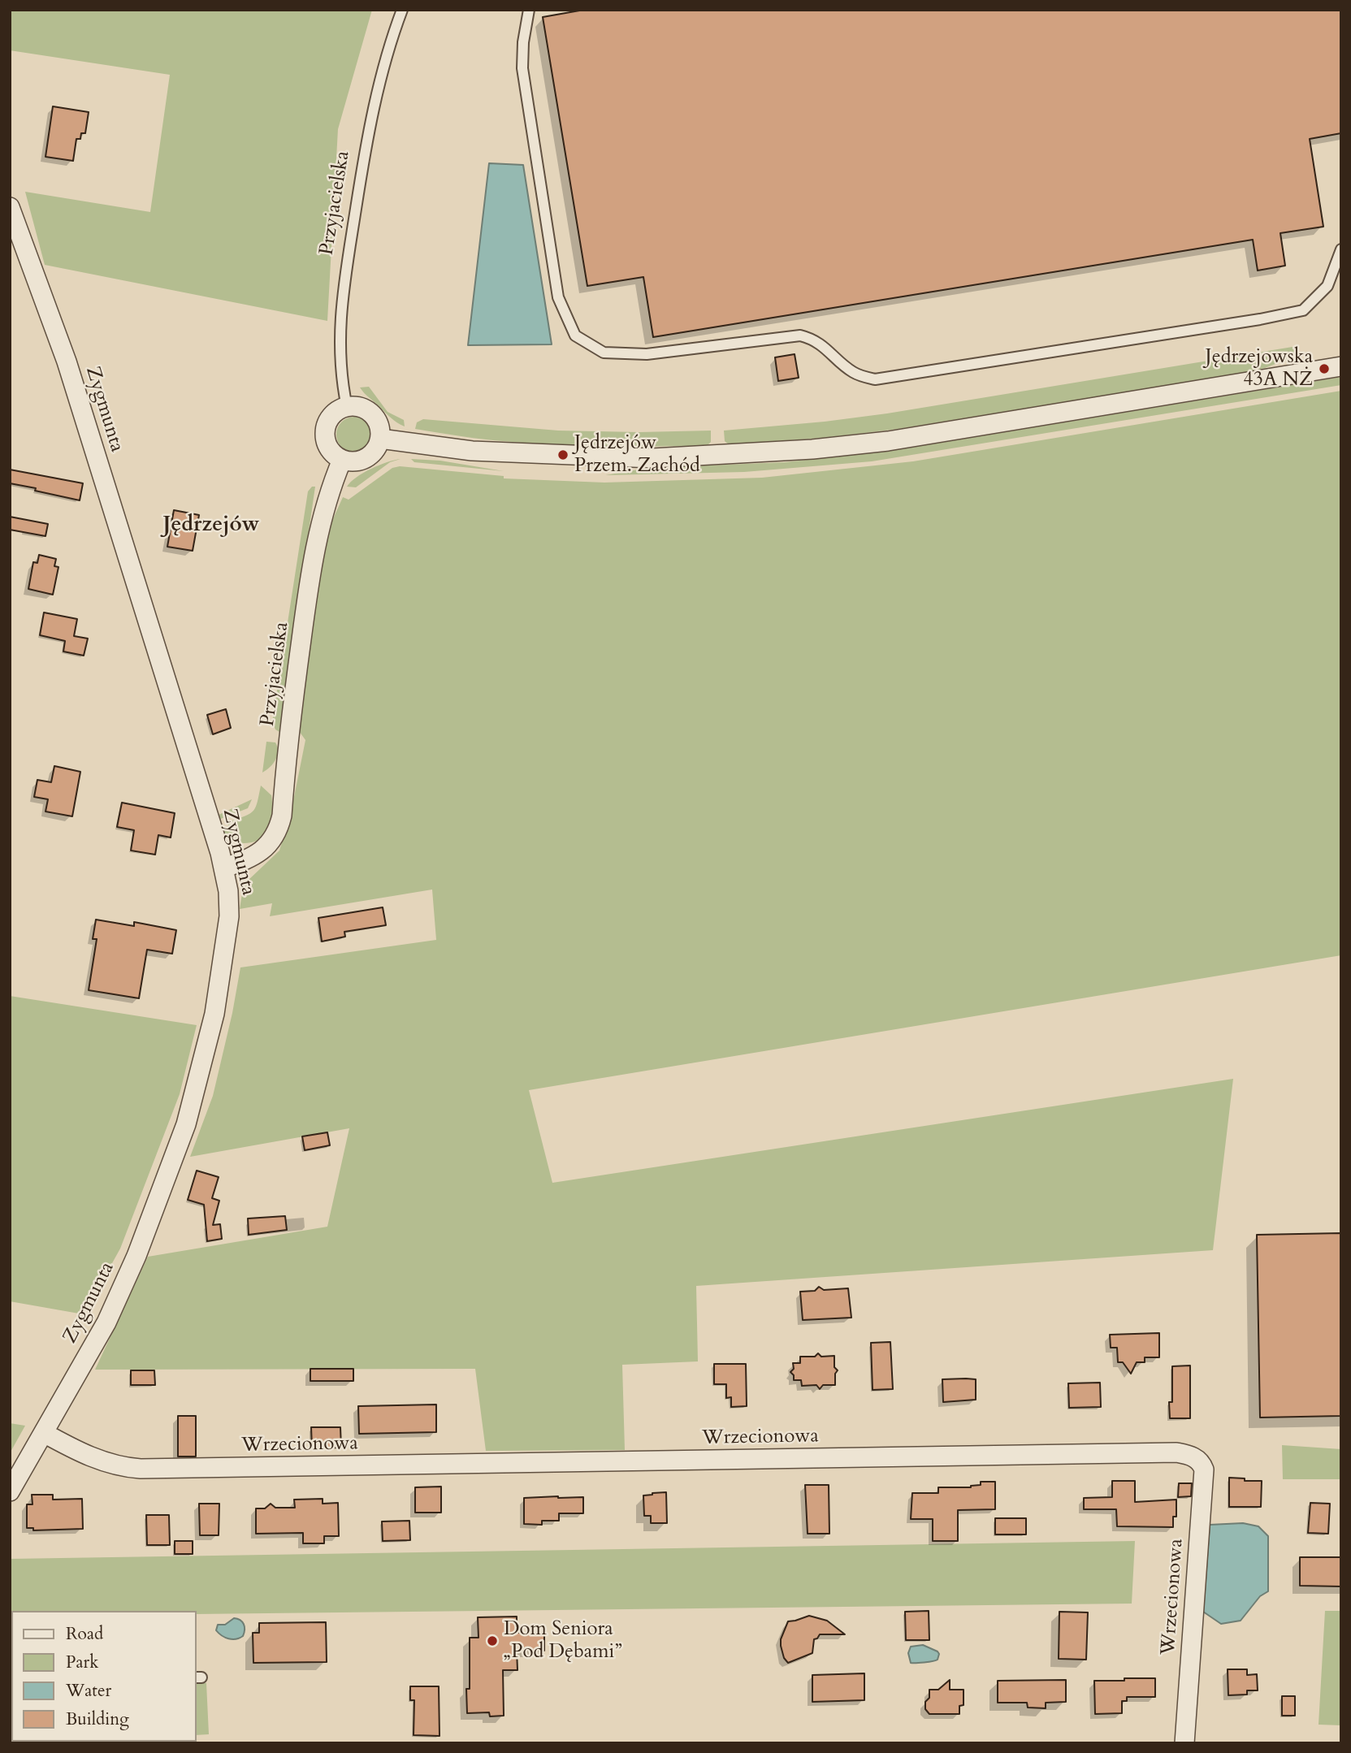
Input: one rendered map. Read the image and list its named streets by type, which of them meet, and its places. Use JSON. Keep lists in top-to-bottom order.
{
  "streets": {
    "street": ["Przyjacielska", "Zygmunta", "Wrzecionowa"]
  },
  "crossings": [
    ["Przyjacielska", "Zygmunta"],
    ["Zygmunta", "Wrzecionowa"]
  ],
  "districts": ["Jędrzejów"],
  "places": ["Jędrzejowska 43A NŻ", "Jędrzejów Przem. Zachód", "Dom Seniora „Pod Dębami”"],
  "legend": [
    "Road",
    "Park",
    "Water",
    "Building"
  ]
}
